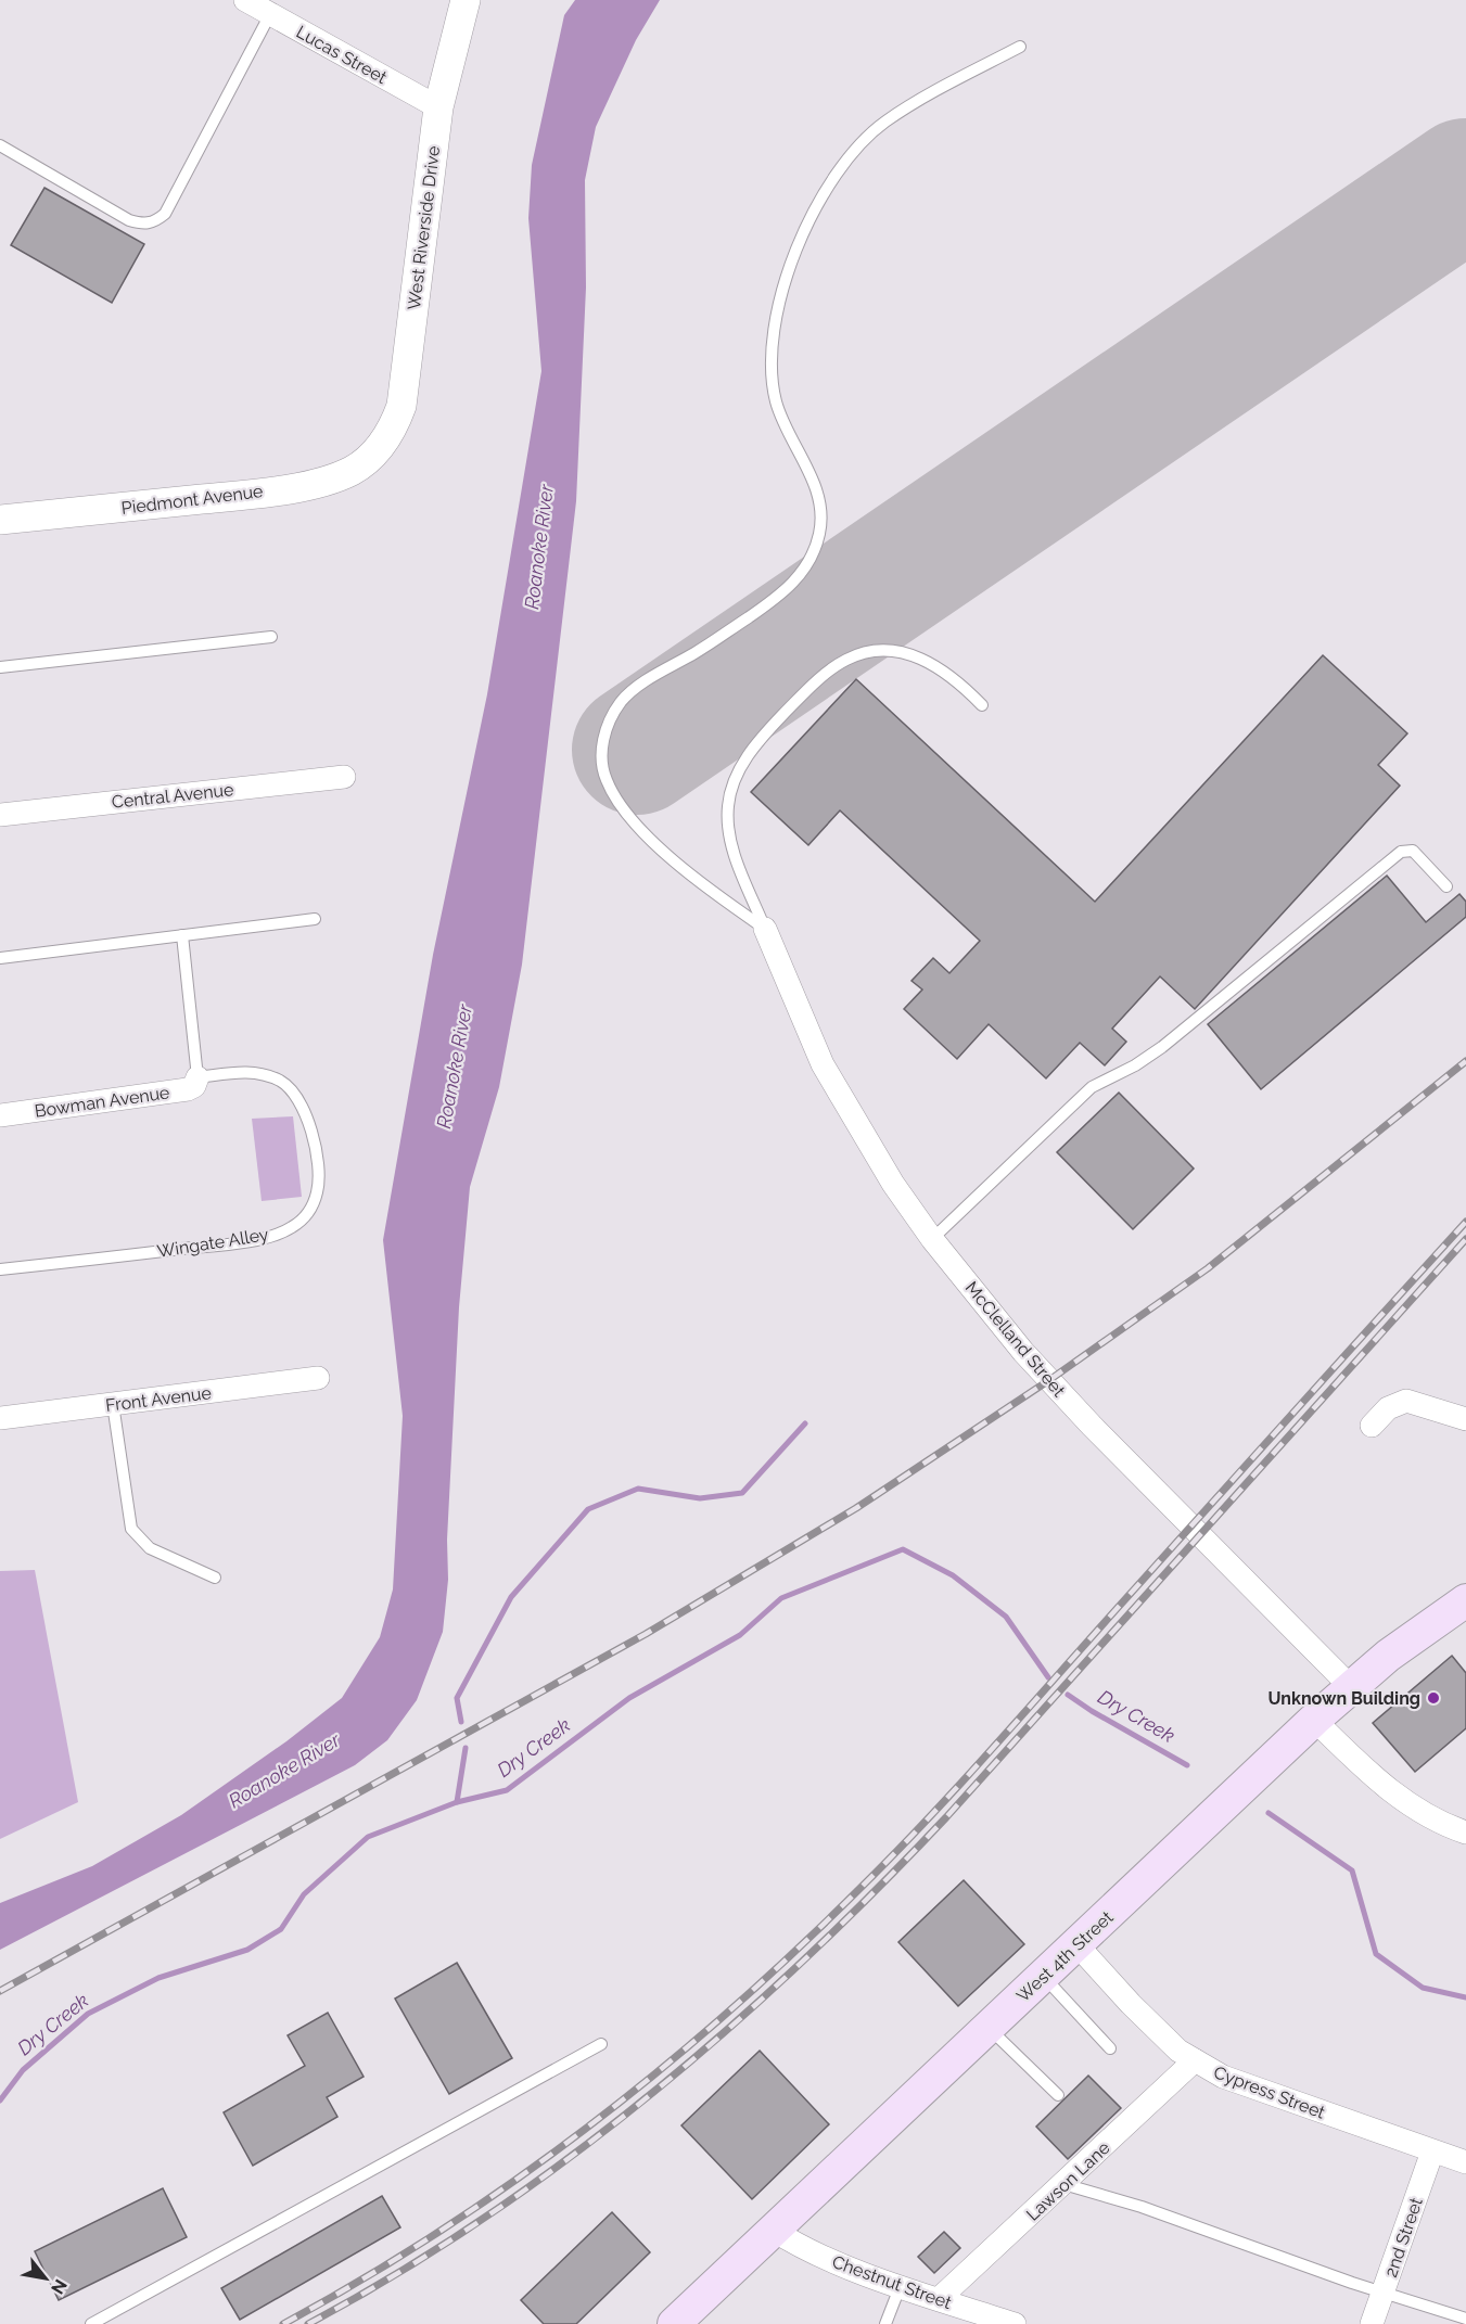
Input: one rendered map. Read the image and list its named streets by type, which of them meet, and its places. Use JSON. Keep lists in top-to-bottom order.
{
  "streets": {
    "main road": ["West 4th Street"],
    "street": [
      "Lucas Street",
      "West Riverside Drive",
      "Piedmont Avenue",
      "Central Avenue",
      "Bowman Avenue",
      "McClelland Street",
      "Front Avenue",
      "Cypress Street",
      "Lawson Lane",
      "2nd Street",
      "Chestnut Street"
    ],
    "lane": ["Wingate Alley"]
  },
  "crossings": [
    ["Lucas Street", "West Riverside Drive"],
    ["West Riverside Drive", "Piedmont Avenue"],
    ["Bowman Avenue", "Wingate Alley"],
    ["McClelland Street", "West 4th Street"],
    ["West 4th Street", "Cypress Street"],
    ["West 4th Street", "Chestnut Street"],
    ["Cypress Street", "Lawson Lane"],
    ["Cypress Street", "2nd Street"],
    ["Lawson Lane", "Chestnut Street"]
  ],
  "water": ["Roanoke River", "Dry Creek"],
  "places": ["Unknown Building"],
  "north": "bottom right"
}
